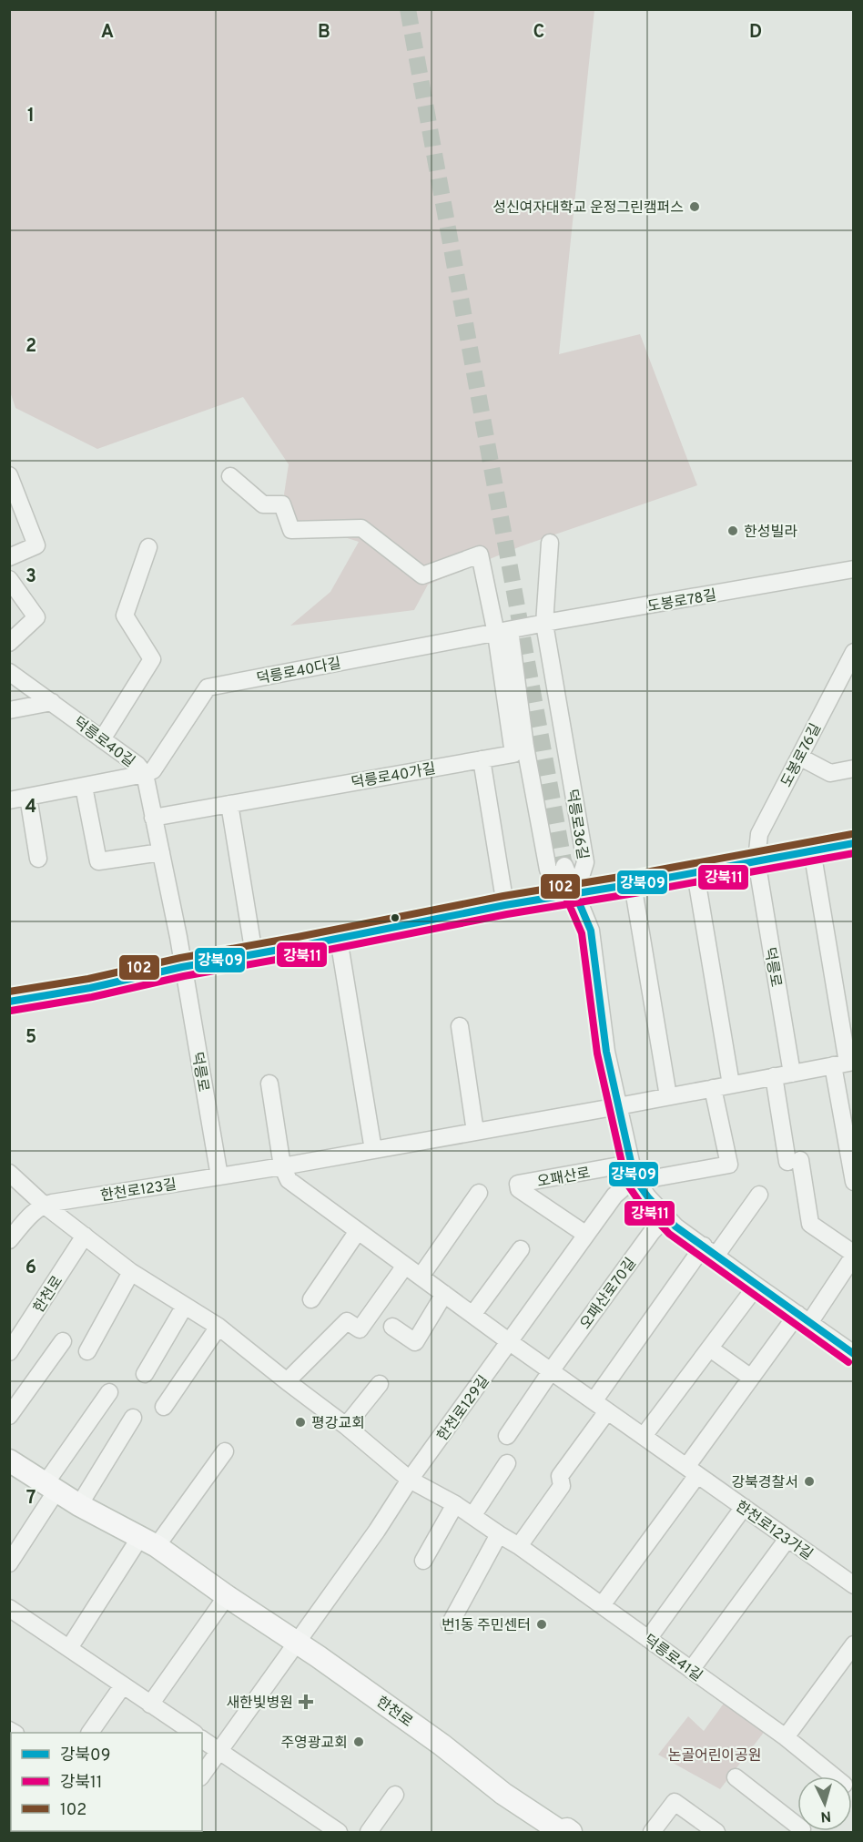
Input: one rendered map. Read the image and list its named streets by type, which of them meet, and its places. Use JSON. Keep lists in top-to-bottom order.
{
  "streets": {
    "main road": ["한천로"],
    "street": [
      "도봉로78길",
      "덕릉로40다길",
      "덕릉로40길",
      "도봉로76길",
      "덕릉로40가길",
      "덕릉로36길",
      "덕릉로",
      "오패산로",
      "한천로123길",
      "오패산로70길",
      "한천로129길",
      "한천로123가길",
      "덕릉로41길"
    ]
  },
  "crossings": [
    ["도봉로78길", "덕릉로40다길"],
    ["도봉로78길", "덕릉로40가길"],
    ["도봉로78길", "덕릉로36길"],
    ["덕릉로40다길", "덕릉로40길"],
    ["덕릉로40다길", "덕릉로40가길"],
    ["덕릉로40길", "덕릉로40가길"],
    ["덕릉로40길", "덕릉로"],
    ["도봉로76길", "덕릉로"],
    ["덕릉로", "한천로123길"],
    ["오패산로", "한천로123길"],
    ["오패산로", "한천로129길"],
    ["한천로123길", "한천로123가길"],
    ["한천로123길", "덕릉로41길"],
    ["오패산로70길", "한천로123가길"],
    ["한천로", "한천로129길"],
    ["한천로", "덕릉로41길"],
    ["한천로129길", "한천로123가길"],
    ["한천로129길", "덕릉로41길"]
  ],
  "parks": ["논골어린이공원"],
  "places": {
    "other": [
      "성신여자대학교 운정그린캠퍼스",
      "한성빌라",
      "평강교회",
      "강북경찰서",
      "번1동 주민센터",
      "주영광교회"
    ],
    "health": ["새한빛병원"]
  },
  "lines": ["transit line 102", "transit line 강북09", "transit line 강북11"],
  "legend": ["강북09", "강북11", "102"],
  "north": "bottom",
  "grid": {
    "columns": [
      "A",
      "B",
      "C",
      "D"
    ],
    "rows": [
      "1",
      "2",
      "3",
      "4",
      "5",
      "6",
      "7"
    ]
  }
}
